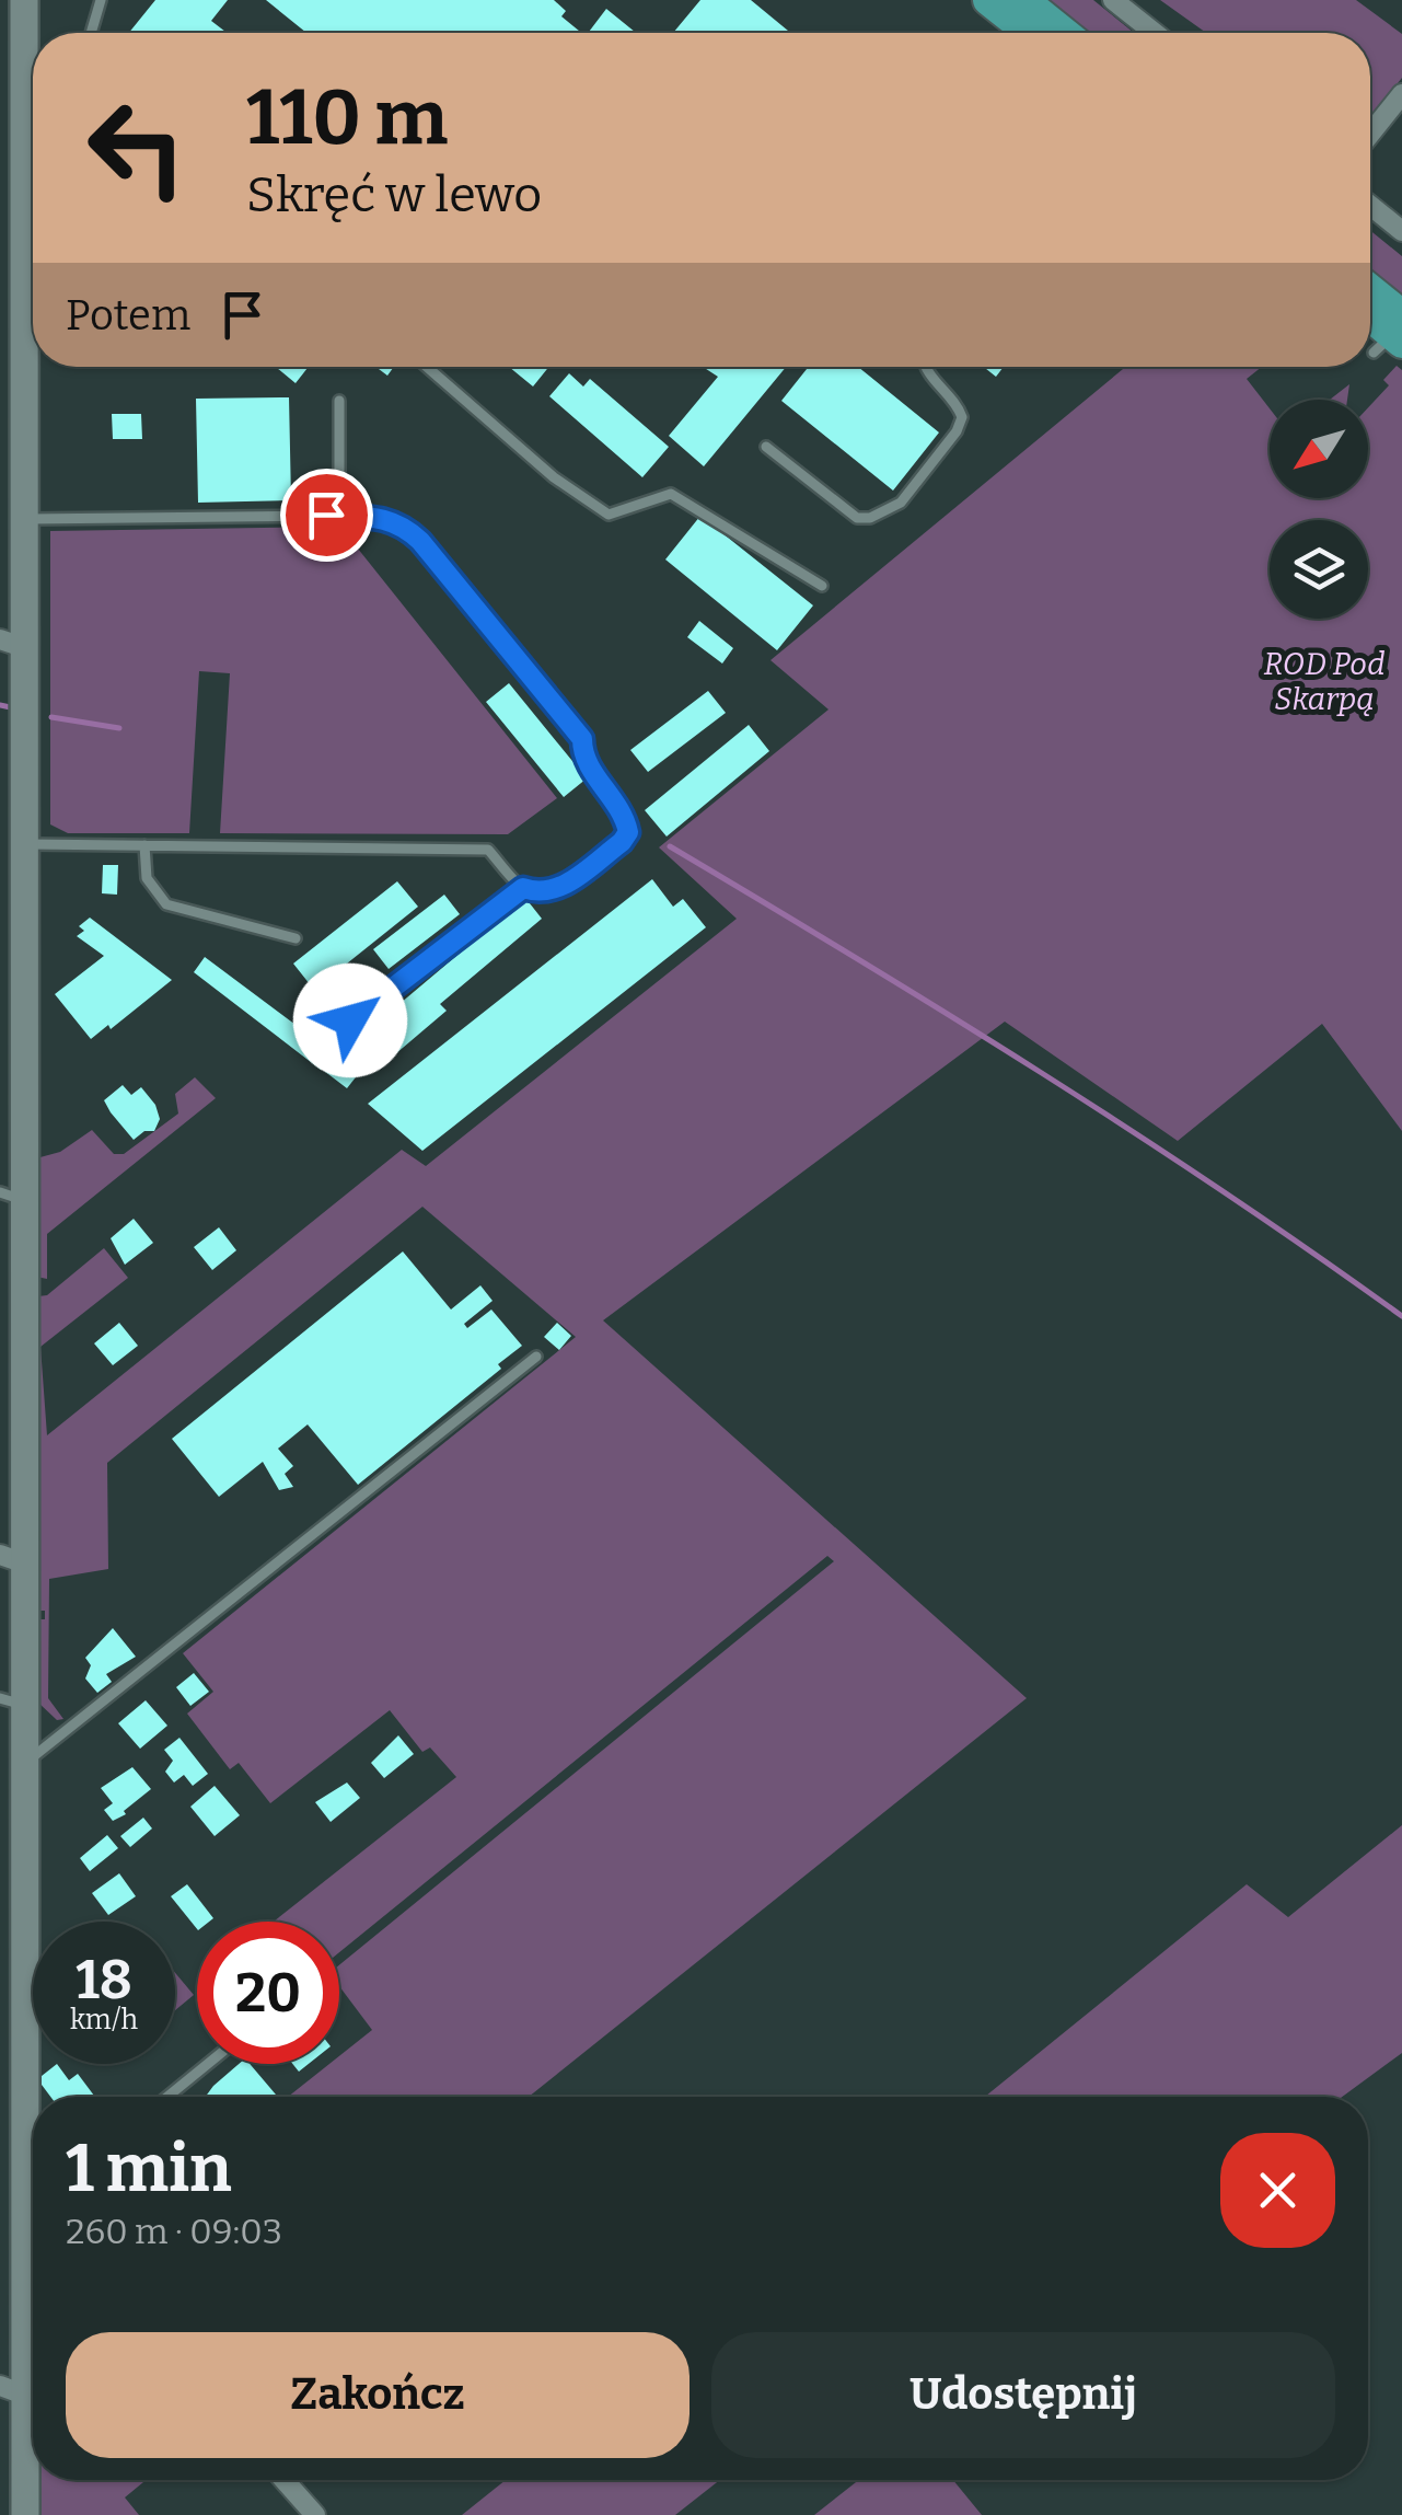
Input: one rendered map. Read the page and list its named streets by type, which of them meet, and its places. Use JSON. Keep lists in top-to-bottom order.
{
  "parks": ["ROD Pod Skarpą"],
  "north": "bottom left",
  "page": {
    "turn": ["110 m", "Skręć w lewo"],
    "then": "Potem",
    "speed": "18 km/h",
    "limit": "20",
    "heading": ["1 min", "260 m · 09:03"],
    "buttons": ["Zakończ", "Udostępnij"]
  }
}
